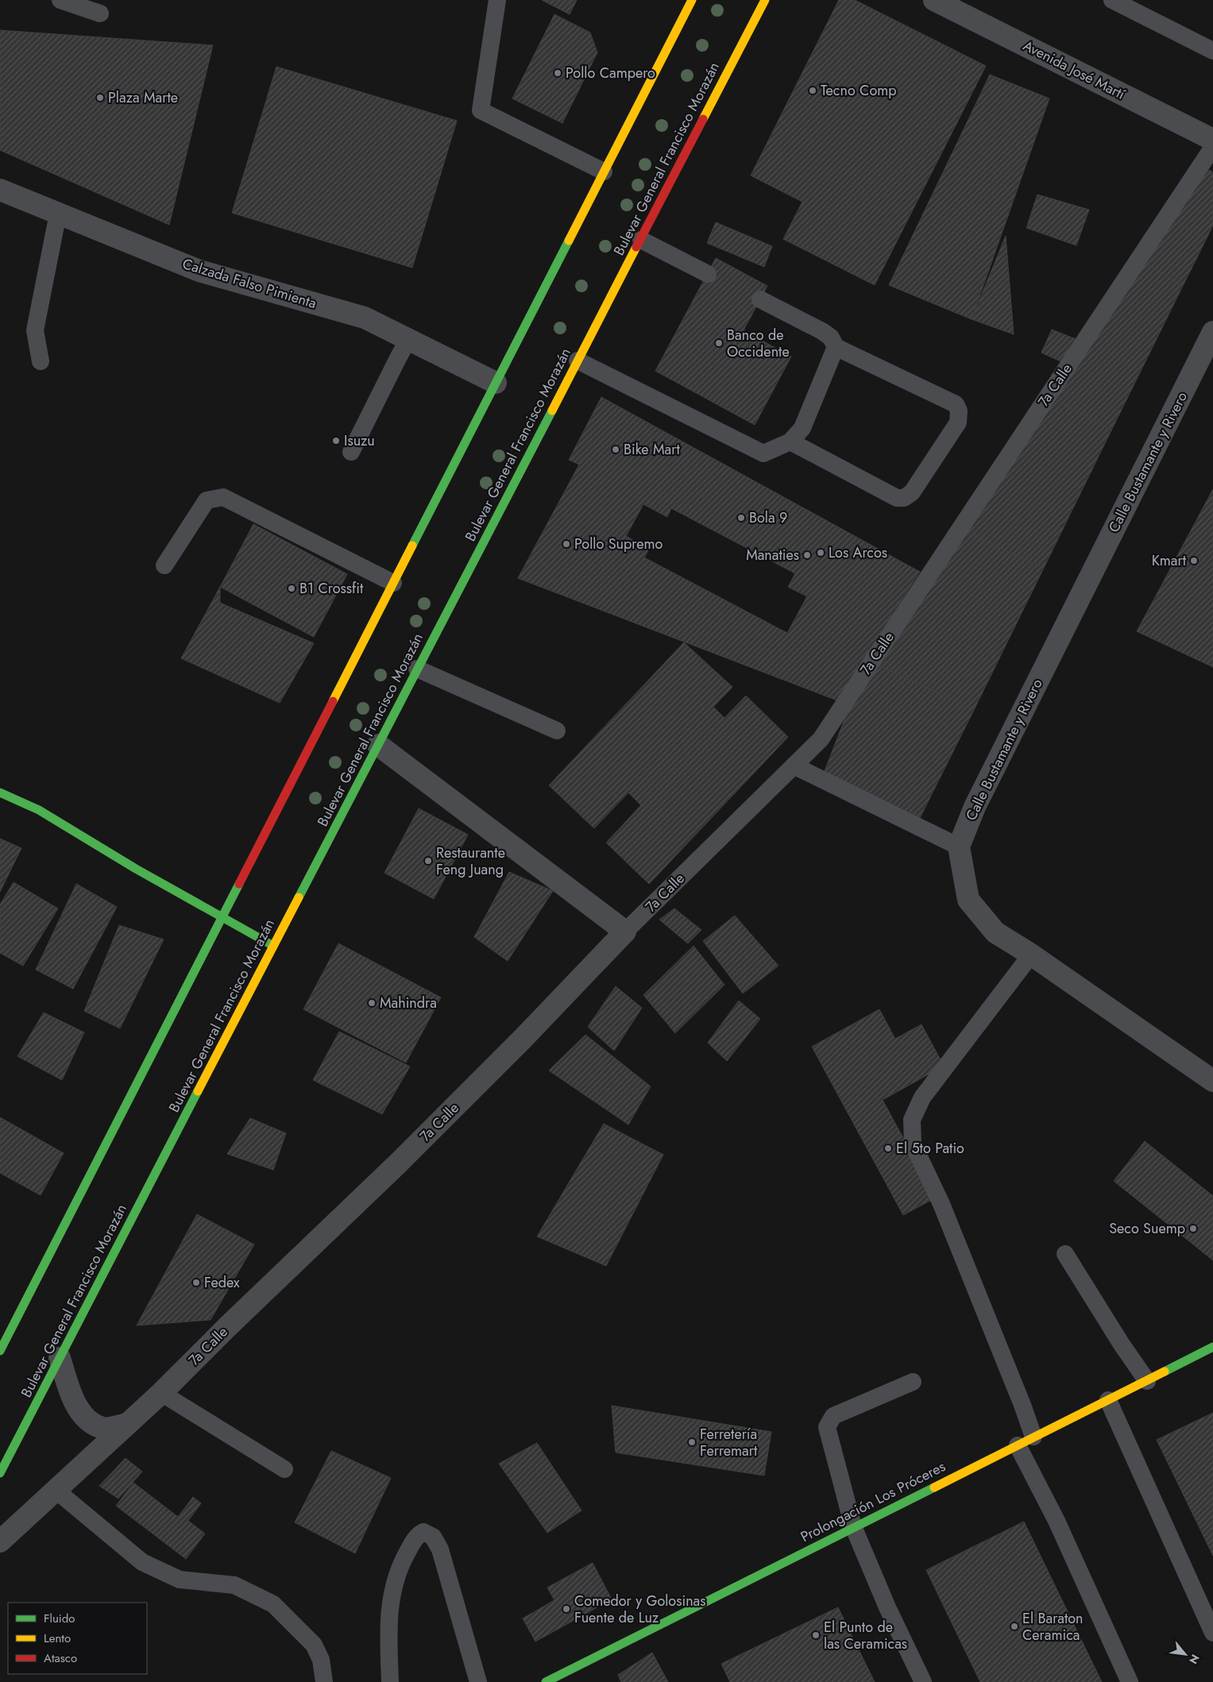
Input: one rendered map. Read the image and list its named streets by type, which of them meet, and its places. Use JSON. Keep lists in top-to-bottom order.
{
  "streets": {
    "main road": ["Bulevar General Francisco Morazán", "Prolongación Los Próceres"],
    "street": [
      "Avenida José Martí",
      "Calzada Falso Pimienta",
      "7a Calle",
      "Calle Bustamante y Rivero"
    ]
  },
  "places": [
    "Pollo Campero",
    "Tecno Comp",
    "Plaza Marte",
    "Banco de Occidente",
    "Isuzu",
    "Bike Mart",
    "Bola 9",
    "Pollo Supremo",
    "Los Arcos",
    "Manaties",
    "Kmart",
    "B1 Crossfit",
    "Restaurante Feng Juang",
    "Mahindra",
    "El 5to Patio",
    "Seco Suemp",
    "Fedex",
    "Ferretería Ferremart",
    "Comedor y Golosinas Fuente de Luz",
    "El Baraton Ceramica",
    "El Punto de las Ceramicas"
  ],
  "legend": ["Fluido", "Lento", "Atasco"],
  "north": "bottom right"
}
